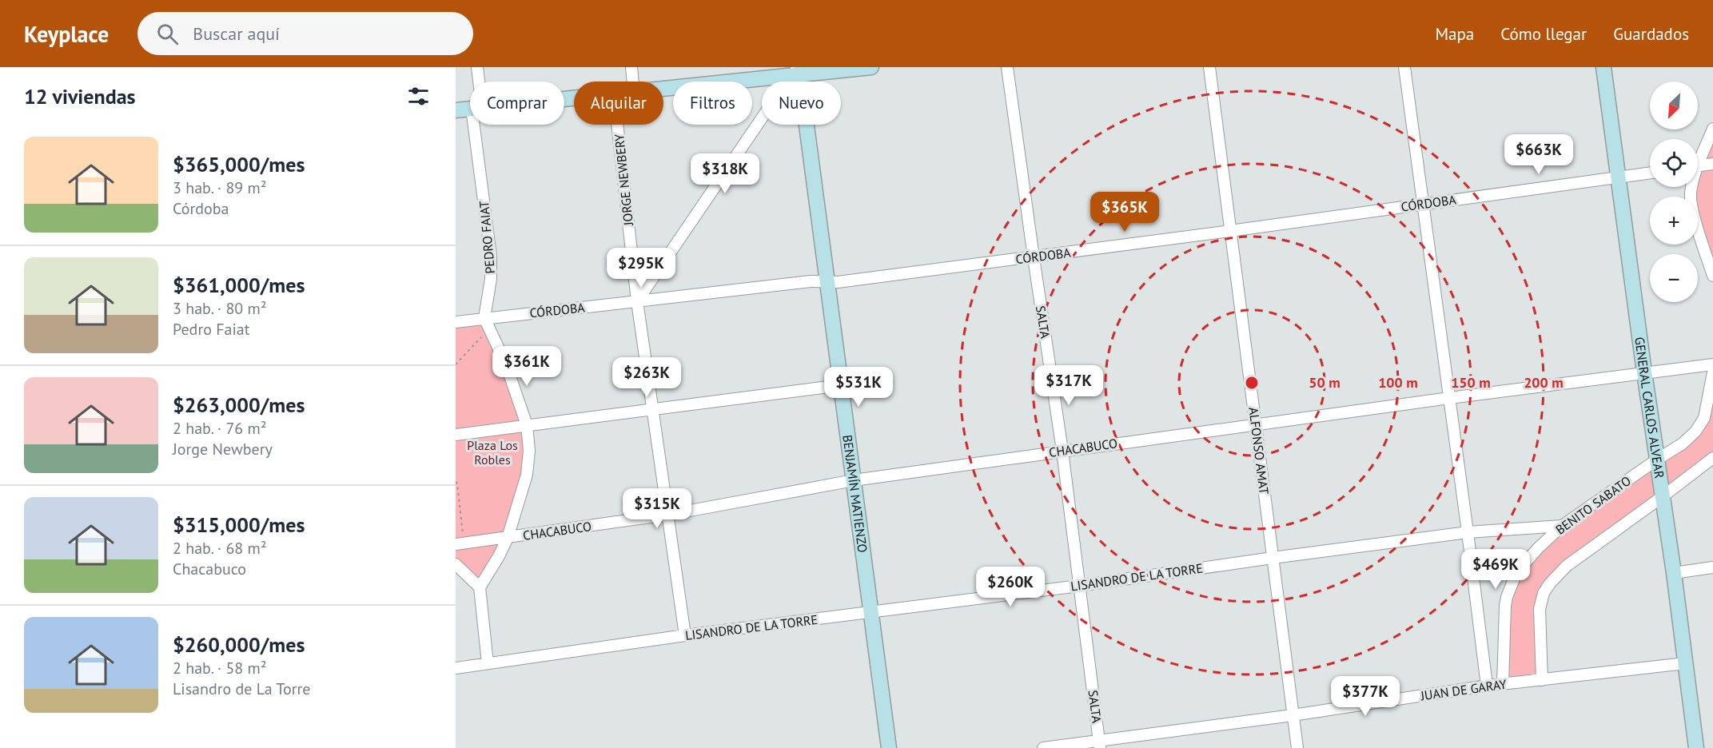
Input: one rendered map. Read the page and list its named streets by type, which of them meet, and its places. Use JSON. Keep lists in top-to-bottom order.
{
  "streets": {
    "street": [
      "JORGE NEWBERY",
      "CÓRDOBA",
      "PEDRO FAIAT",
      "SALTA",
      "GENERAL CARLOS ALVEAR",
      "CHACABUCO",
      "ALFONSO AMAT",
      "BENJAMÍN MATIENZO",
      "BENITO SABATO",
      "LISANDRO DE LA TORRE",
      "JUAN DE GARAY"
    ]
  },
  "crossings": [
    ["JORGE NEWBERY", "CÓRDOBA"],
    ["JORGE NEWBERY", "CHACABUCO"],
    ["JORGE NEWBERY", "LISANDRO DE LA TORRE"],
    ["CÓRDOBA", "PEDRO FAIAT"],
    ["CÓRDOBA", "SALTA"],
    ["CÓRDOBA", "GENERAL CARLOS ALVEAR"],
    ["CÓRDOBA", "ALFONSO AMAT"],
    ["CÓRDOBA", "BENJAMÍN MATIENZO"],
    ["SALTA", "CHACABUCO"],
    ["SALTA", "LISANDRO DE LA TORRE"],
    ["SALTA", "JUAN DE GARAY"],
    ["GENERAL CARLOS ALVEAR", "CHACABUCO"],
    ["GENERAL CARLOS ALVEAR", "BENITO SABATO"],
    ["GENERAL CARLOS ALVEAR", "JUAN DE GARAY"],
    ["CHACABUCO", "ALFONSO AMAT"],
    ["CHACABUCO", "BENJAMÍN MATIENZO"],
    ["ALFONSO AMAT", "LISANDRO DE LA TORRE"],
    ["ALFONSO AMAT", "JUAN DE GARAY"],
    ["BENJAMÍN MATIENZO", "LISANDRO DE LA TORRE"],
    ["BENITO SABATO", "LISANDRO DE LA TORRE"],
    ["BENITO SABATO", "JUAN DE GARAY"]
  ],
  "parks": ["Plaza Los Robles"],
  "north": "bottom left",
  "page": {
    "header": "Keyplace",
    "search": "Buscar aquí",
    "nav": ["Mapa", "Cómo llegar", "Guardados"],
    "heading": "12 viviendas",
    "map_buttons": ["+", "−"],
    "chip": [
      "Comprar",
      "Alquilar",
      "Filtros",
      "Nuevo"
    ],
    "list": [
      {
        "name": "$365,000/mes",
        "note": "3 hab. · 89 m² · Córdoba"
      },
      {
        "name": "$361,000/mes",
        "note": "3 hab. · 80 m² · Pedro Faiat"
      },
      {
        "name": "$263,000/mes",
        "note": "2 hab. · 76 m² · Jorge Newbery"
      },
      {
        "name": "$315,000/mes",
        "note": "2 hab. · 68 m² · Chacabuco"
      },
      {
        "name": "$260,000/mes",
        "note": "2 hab. · 58 m² · Lisandro de La Torre"
      }
    ],
    "price": [
      "$663K",
      "$318K",
      "$365K",
      "$295K",
      "$361K",
      "$263K",
      "$317K",
      "$531K",
      "$315K",
      "$469K",
      "$260K",
      "$377K"
    ]
  },
  "rings": [
    "50 m",
    "100 m",
    "150 m",
    "200 m"
  ]
}
